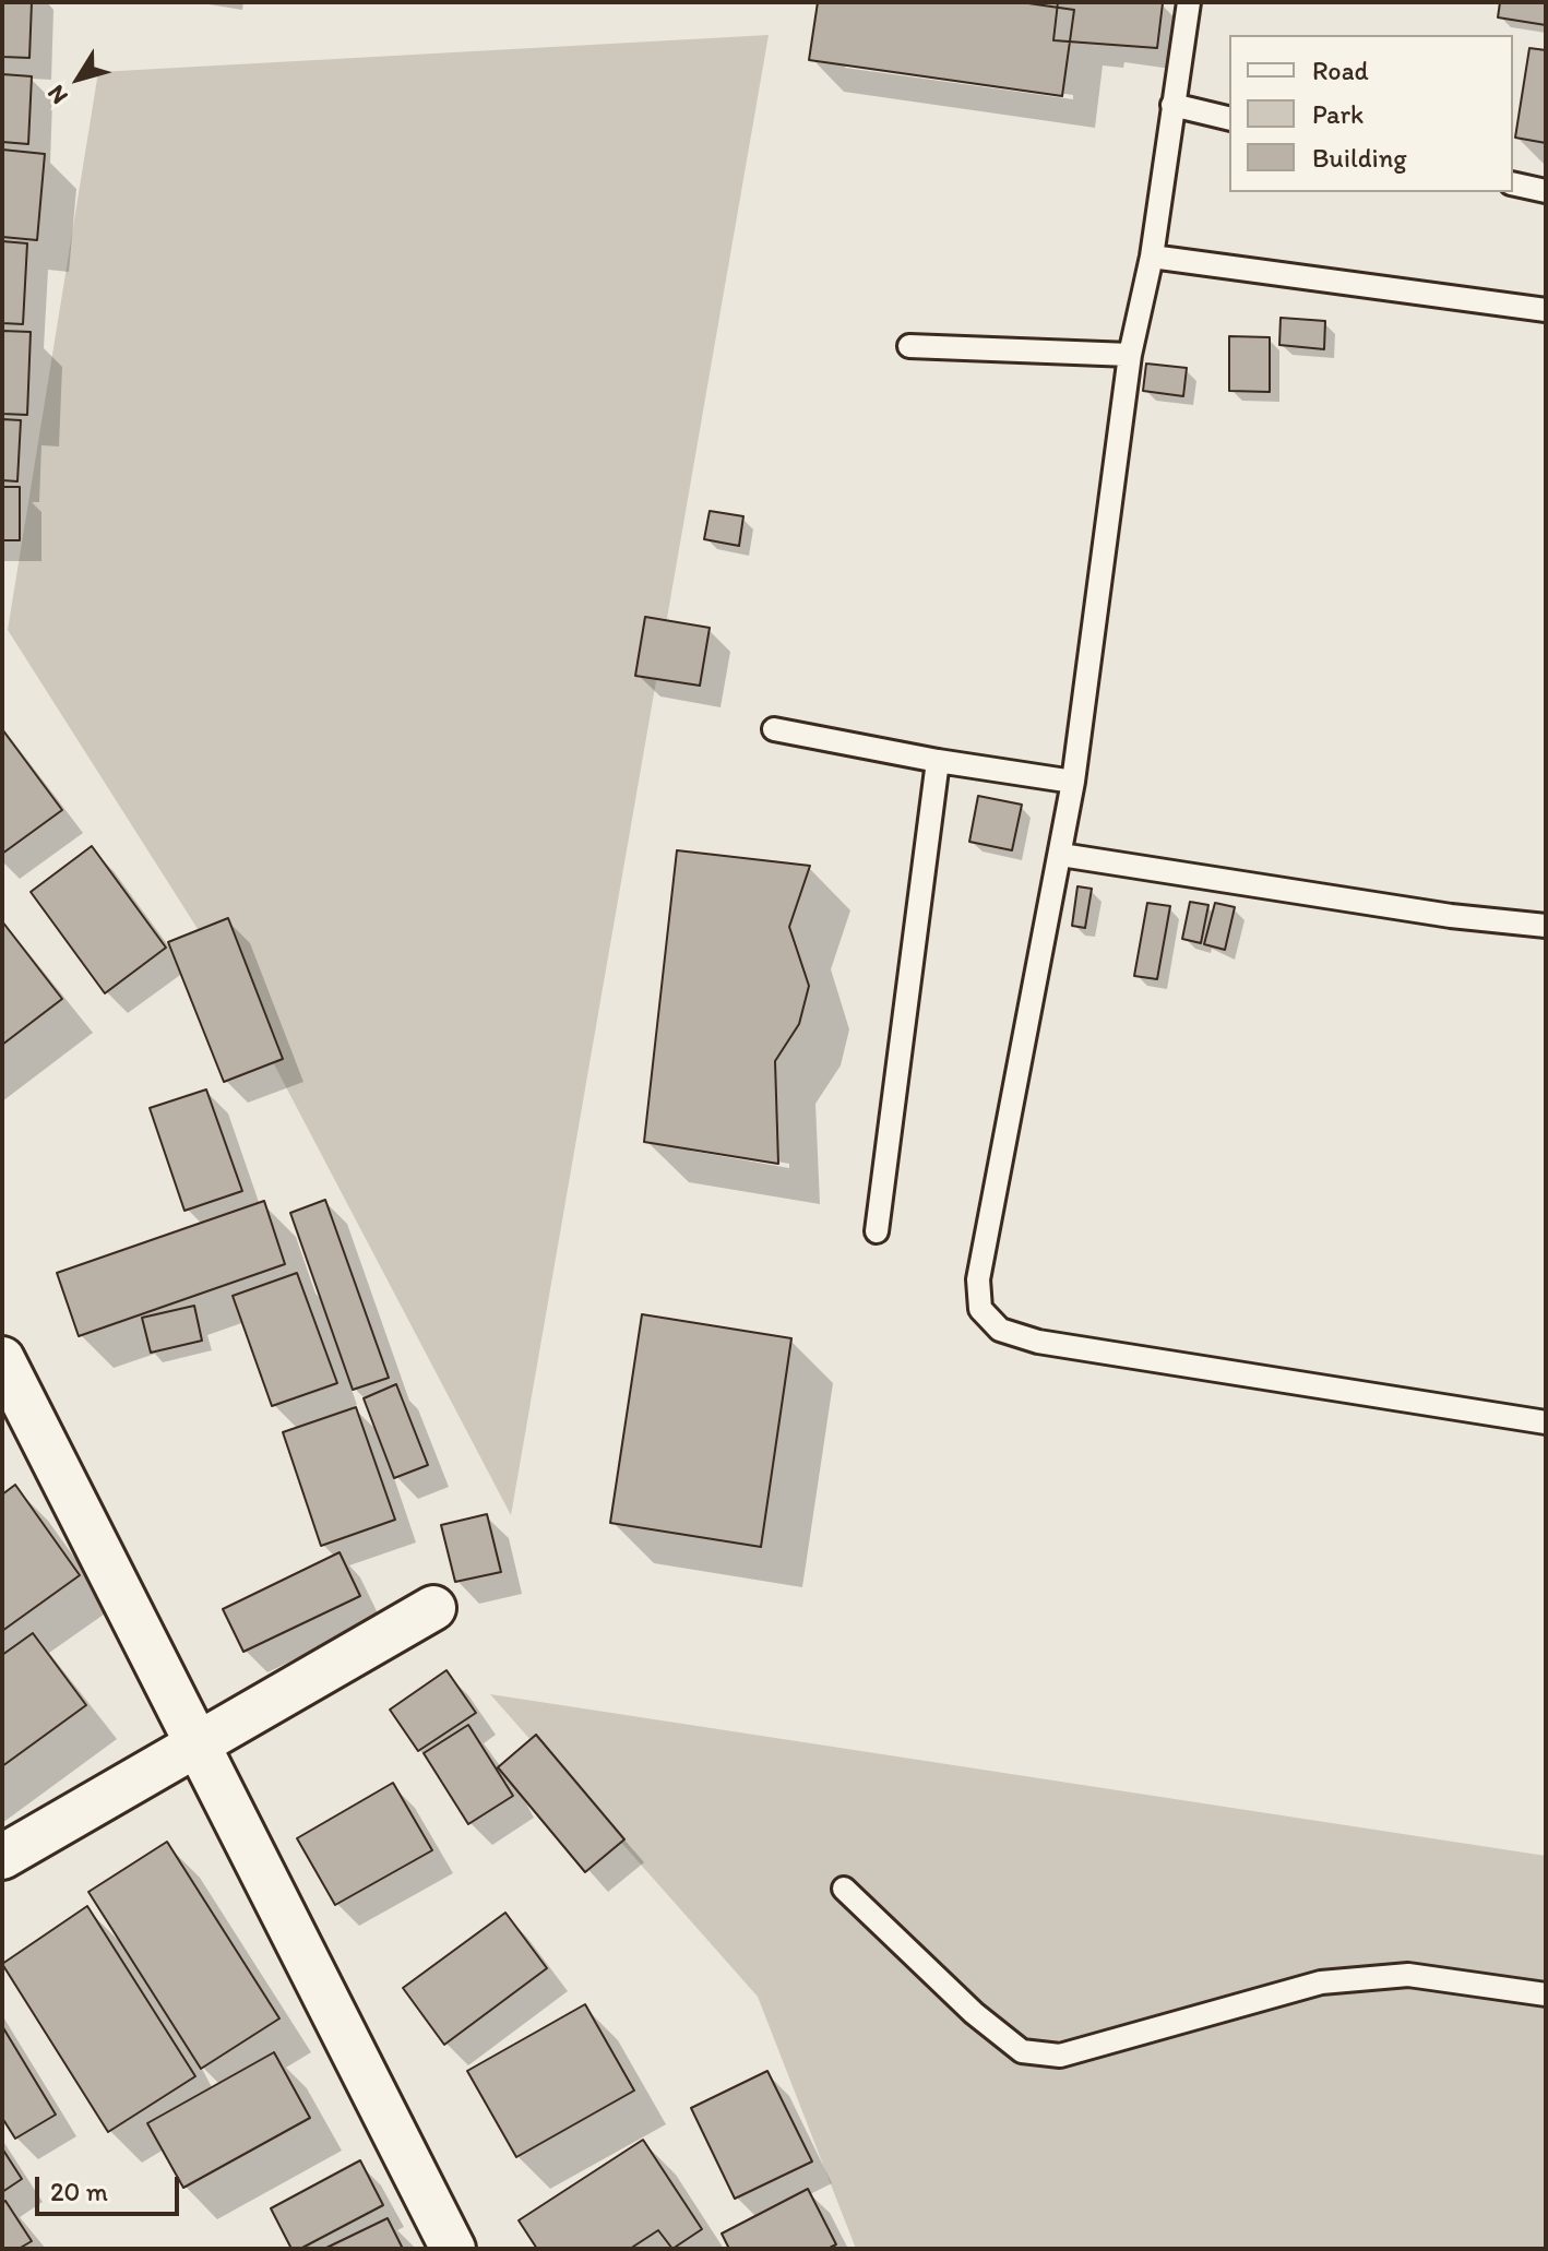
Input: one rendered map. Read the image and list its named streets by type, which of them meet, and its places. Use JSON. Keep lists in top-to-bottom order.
{
  "legend": ["Road", "Park", "Building"],
  "scale_bar": "20 m",
  "north": "bottom left"
}
